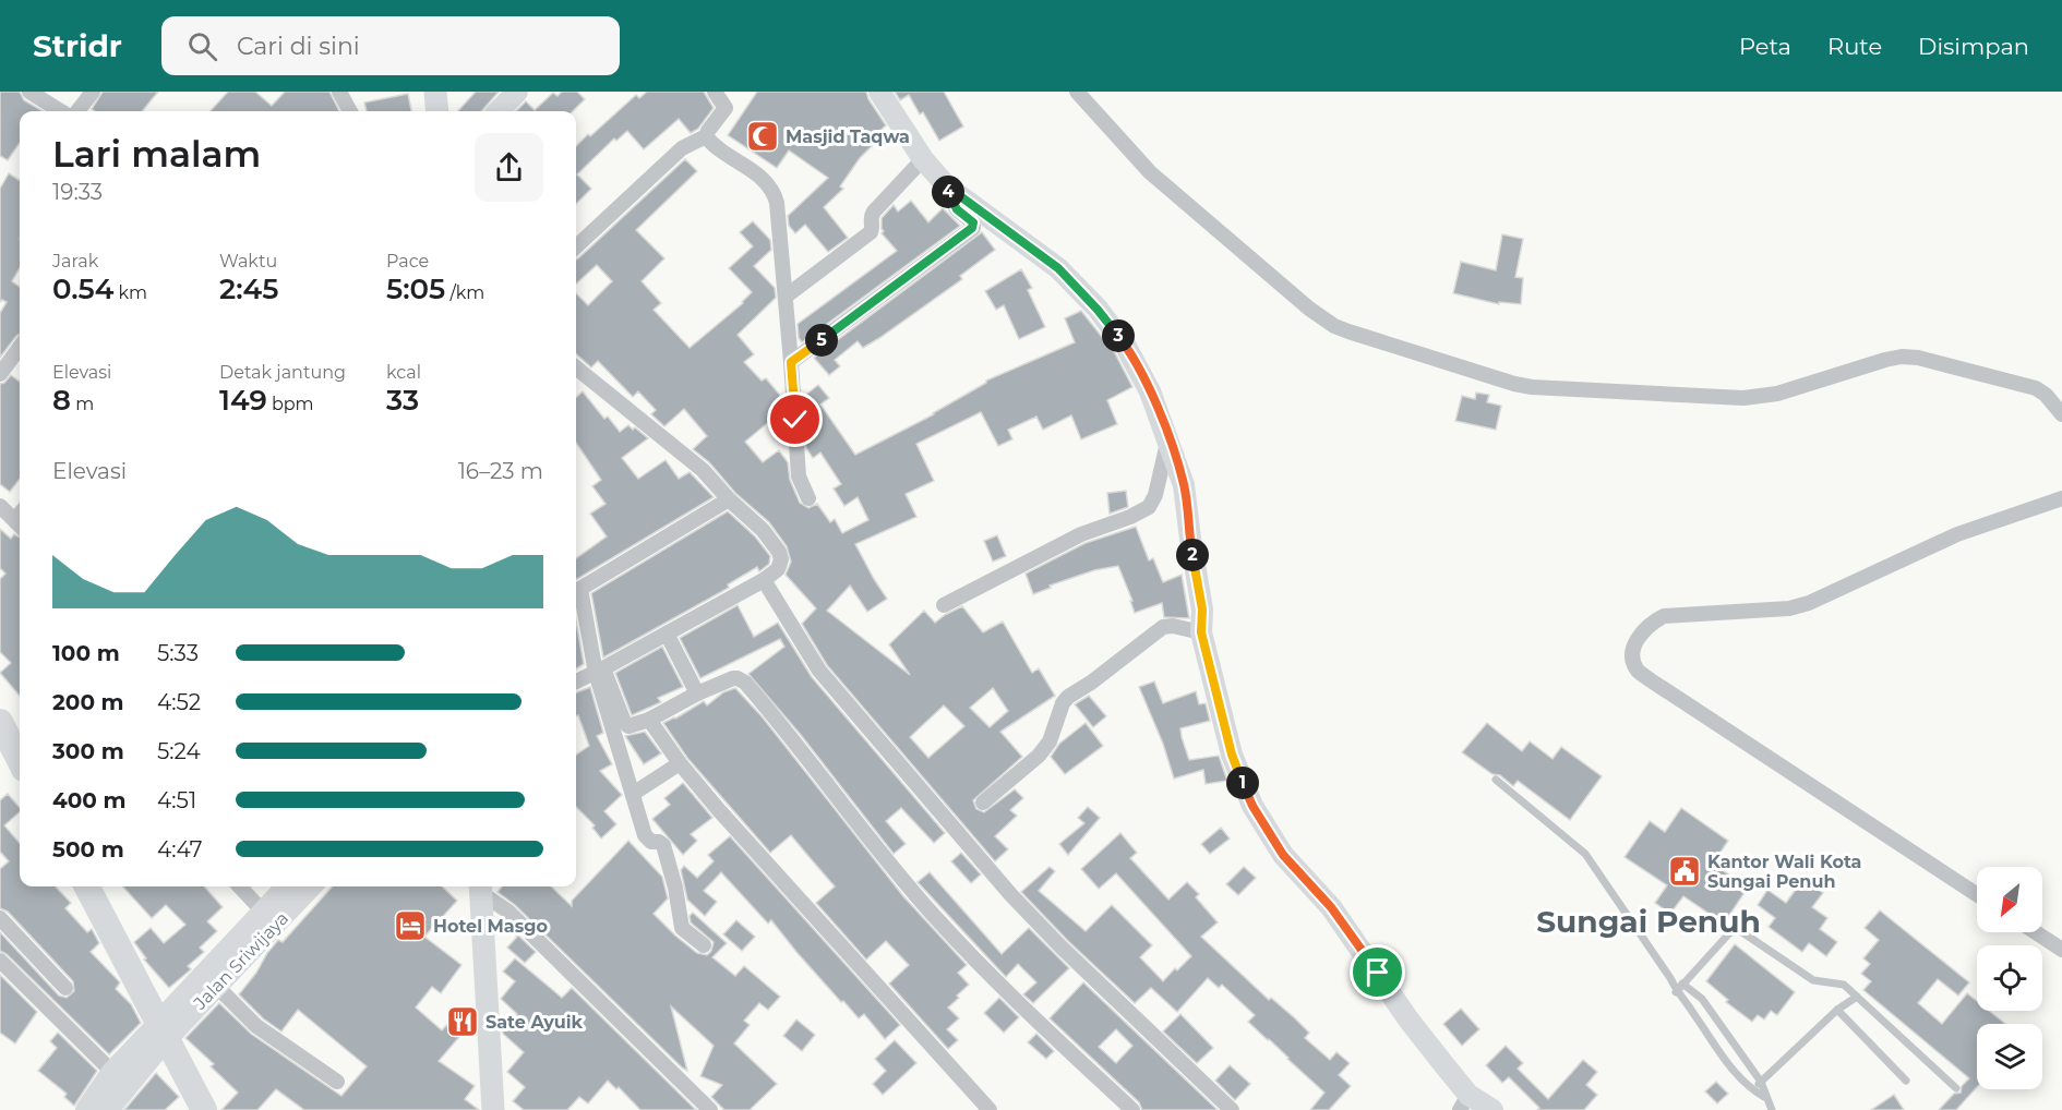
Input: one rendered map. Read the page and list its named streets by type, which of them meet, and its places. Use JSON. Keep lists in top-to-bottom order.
{
  "streets": {
    "main road": ["Jalan Sriwijaya"]
  },
  "districts": ["Sungai Penuh"],
  "places": {
    "mosque": ["Masjid Taqwa"],
    "public building": ["Kantor Wali Kota Sungai Penuh"],
    "hotel": ["Hotel Masgo"],
    "restaurant": ["Sate Ayuik"]
  },
  "north": "bottom left",
  "page": {
    "header": "Stridr",
    "search": "Cari di sini",
    "nav": ["Peta", "Rute", "Disimpan"],
    "heading": ["Lari malam", "19:33"],
    "pins": [
      "4",
      "3",
      "5",
      "2",
      "1"
    ],
    "stats": [
      ["Jarak", "0.54 km"],
      ["Waktu", "2:45"],
      ["Pace", "5:05 /km"],
      ["Elevasi", "8 m"],
      ["Detak jantung", "149 bpm"],
      ["kcal", "33"]
    ],
    "chart": ["Elevasi", "16–23 m"],
    "list": [
      {
        "name": "100 m",
        "note": "5:33"
      },
      {
        "name": "200 m",
        "note": "4:52"
      },
      {
        "name": "300 m",
        "note": "5:24"
      },
      {
        "name": "400 m",
        "note": "4:51"
      },
      {
        "name": "500 m",
        "note": "4:47"
      }
    ]
  }
}
